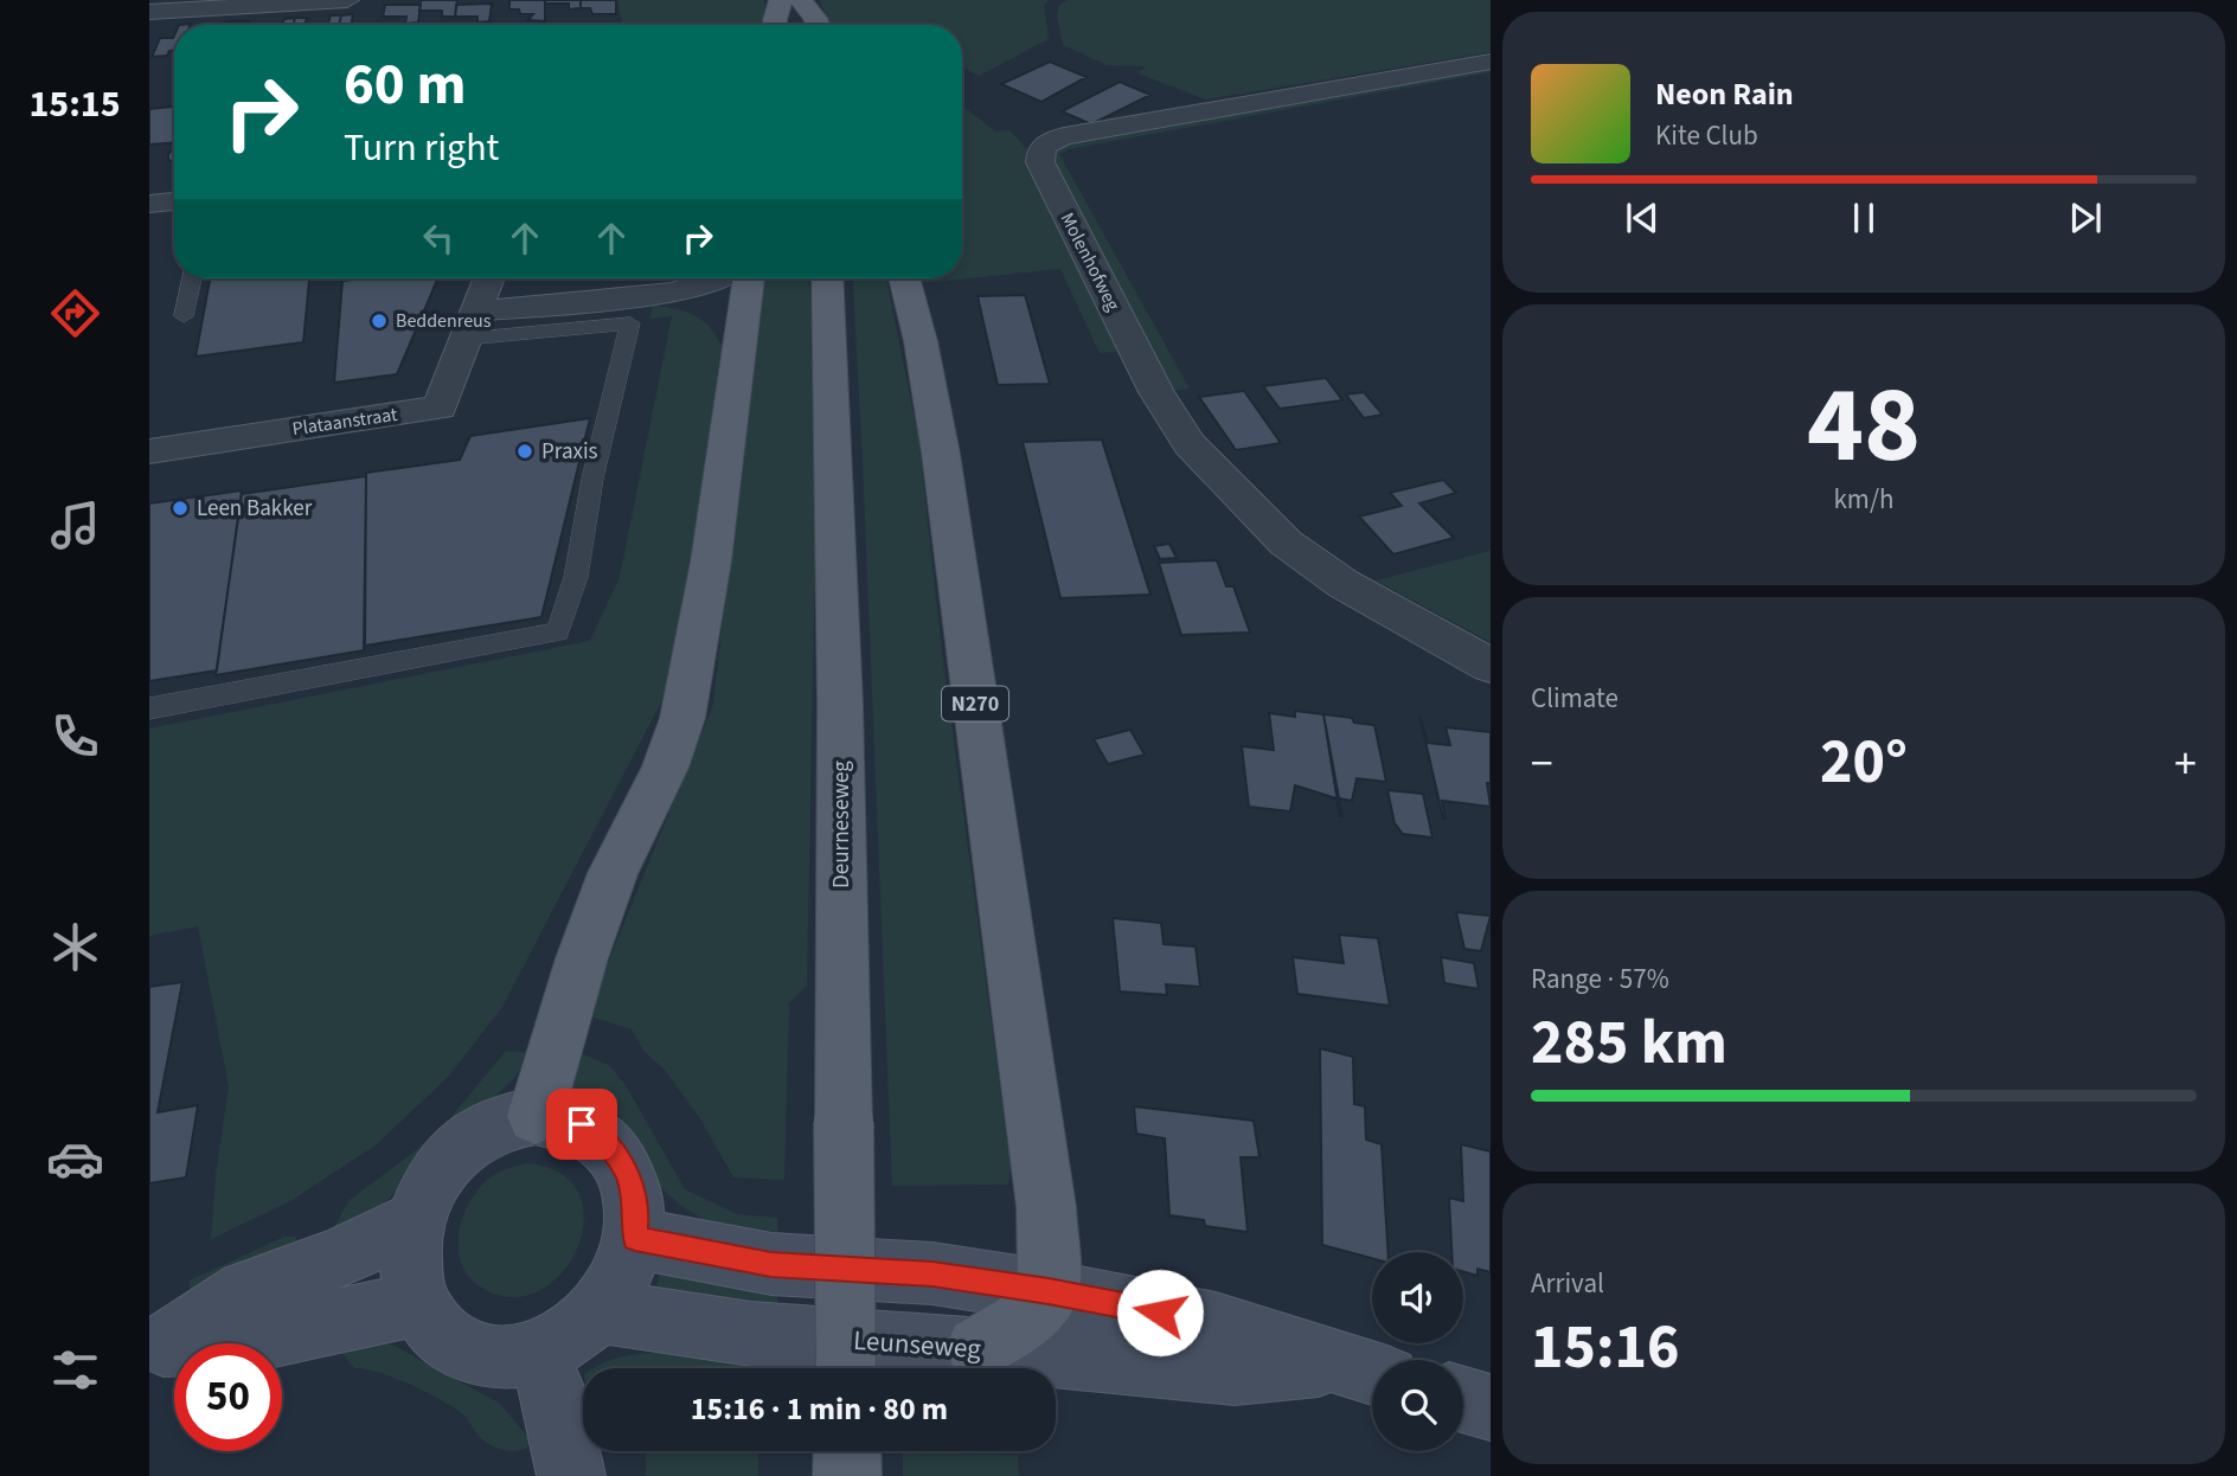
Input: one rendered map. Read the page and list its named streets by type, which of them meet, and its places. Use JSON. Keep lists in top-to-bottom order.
{
  "streets": {
    "main road": ["N270", "Deurneseweg", "Leunseweg"],
    "street": ["Molenhofweg", "Plataanstraat"]
  },
  "crossings": [
    ["N270", "Leunseweg"]
  ],
  "places": ["Beddenreus", "Praxis", "Leen Bakker"],
  "page": {
    "tabs": "15:15",
    "turn": ["60 m", "Turn right"],
    "song": ["Neon Rain", "Kite Club"],
    "tile": [
      ["48", "km/h"],
      "Climate",
      ["Range · 57%", "285 km"],
      ["Arrival", "15:16"]
    ],
    "heat": ["−", "20°", "+"],
    "limit": "50",
    "trip": "15:16 · 1 min · 80 m"
  }
}
